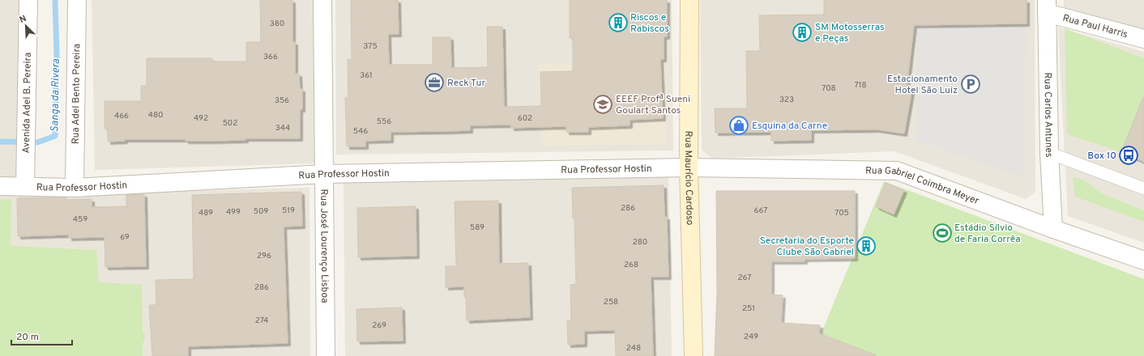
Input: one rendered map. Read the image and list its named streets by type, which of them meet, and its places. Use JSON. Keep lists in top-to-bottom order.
{
  "streets": {
    "main road": ["Rua Maurício Cardoso"],
    "street": [
      "Rua Paul Harris",
      "Rua Adel Bento Pereira",
      "Avenida Adel B. Pereira",
      "Rua Carlos Antunes",
      "Rua Professor Hostin",
      "Rua Gabriel Coimbra Meyer",
      "Rua José Lourenço Lisboa"
    ]
  },
  "crossings": [
    ["Rua Paul Harris", "Rua Carlos Antunes"],
    ["Rua Adel Bento Pereira", "Rua Professor Hostin"],
    ["Avenida Adel B. Pereira", "Rua Professor Hostin"],
    ["Rua Carlos Antunes", "Rua Gabriel Coimbra Meyer"],
    ["Rua Professor Hostin", "Rua Maurício Cardoso"],
    ["Rua Professor Hostin", "Rua Gabriel Coimbra Meyer"],
    ["Rua Professor Hostin", "Rua José Lourenço Lisboa"],
    ["Rua Maurício Cardoso", "Rua Gabriel Coimbra Meyer"]
  ],
  "water": ["Sanga da Rivera"],
  "places": {
    "building": ["Riscos e Rabiscos", "SM Motosserras e Peças", "Secretaria do Esporte Clube São Gabriel"],
    "office": ["Reck Tur"],
    "parking": ["Estacionamento Hotel São Luiz"],
    "school or university": ["EEEF Profª Sueni Goulart Santos"],
    "shop": ["Esquina da Carne"],
    "bus stop": ["Box 10"],
    "sports": ["Estádio Sílvio de Faria Corrêa"]
  },
  "house_numbers": [
    "380",
    "375",
    "366",
    "361",
    "718",
    "708",
    "323",
    "356",
    "480",
    "466",
    "492",
    "602",
    "556",
    "502",
    "344",
    "546",
    "286",
    "519",
    "667",
    "509",
    "499",
    "489",
    "705",
    "459",
    "589",
    "69",
    "280",
    "296",
    "268",
    "267",
    "286",
    "258",
    "251",
    "274",
    "269",
    "249",
    "248"
  ],
  "scale_bar": "20 m",
  "north": "top left"
}
